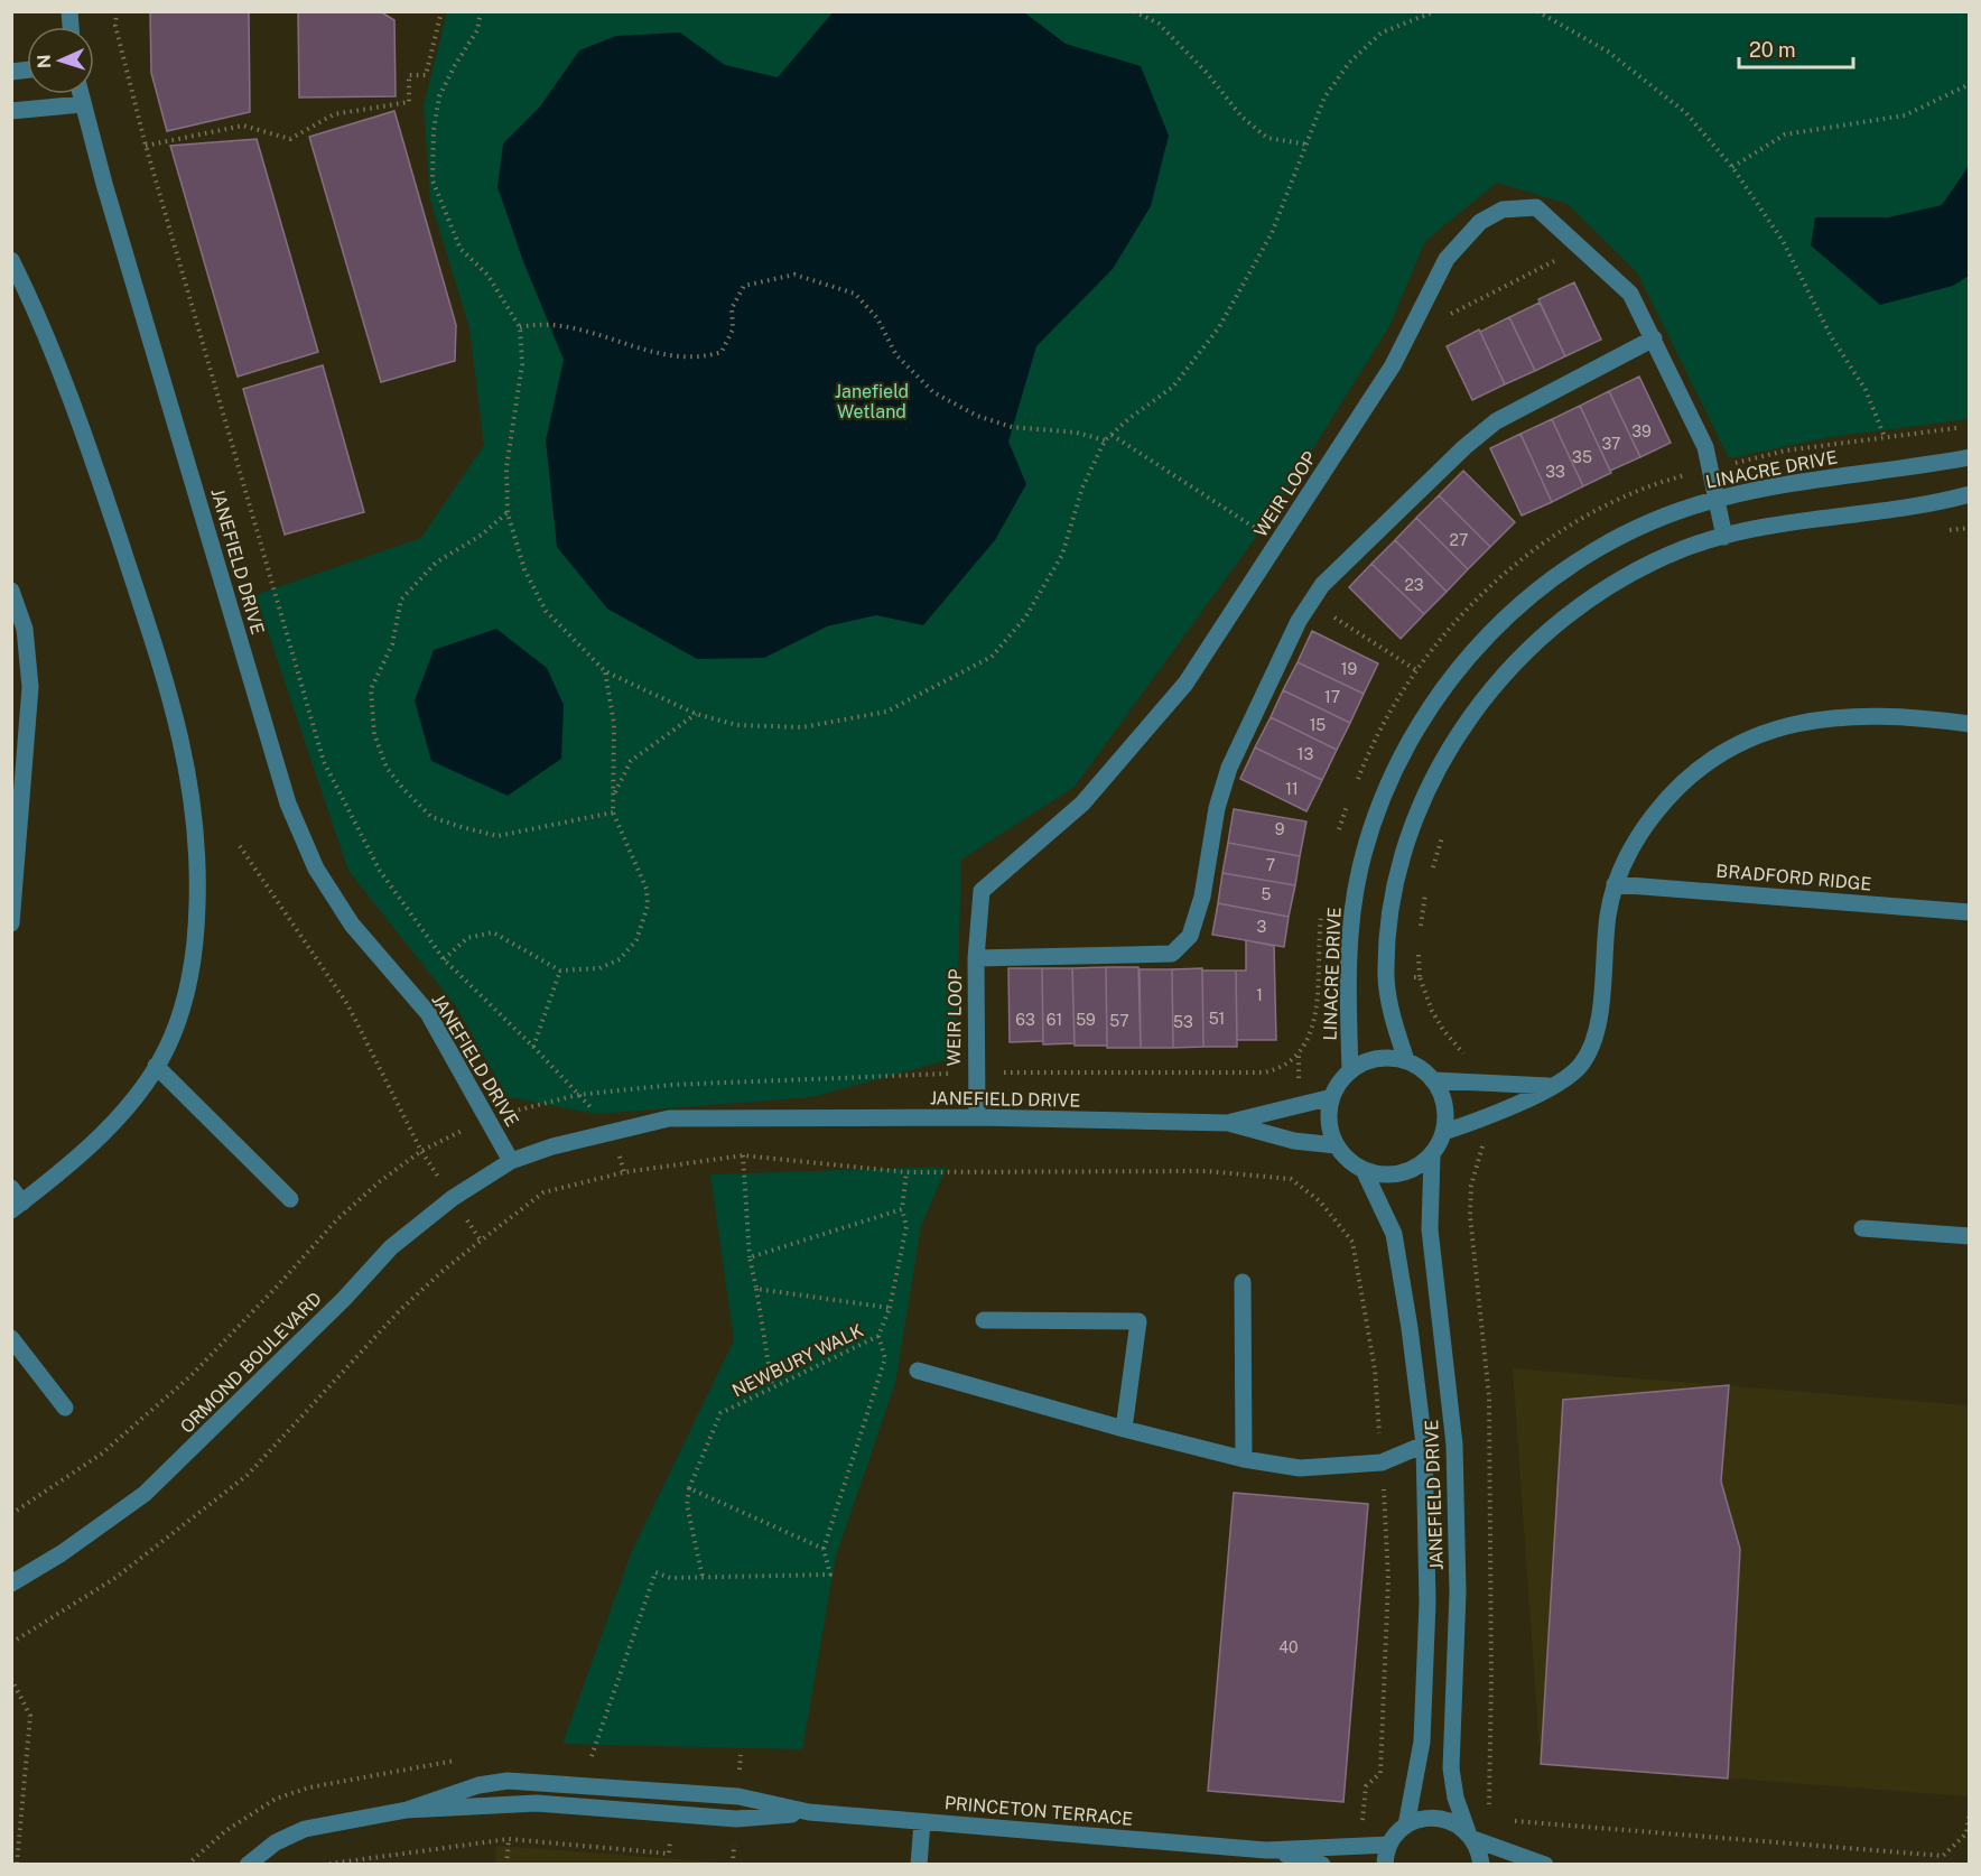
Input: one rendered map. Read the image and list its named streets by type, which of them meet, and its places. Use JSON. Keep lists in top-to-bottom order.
{
  "streets": {
    "street": [
      "LINACRE DRIVE",
      "WEIR LOOP",
      "JANEFIELD DRIVE",
      "BRADFORD RIDGE",
      "ORMOND BOULEVARD",
      "PRINCETON TERRACE"
    ],
    "path": ["NEWBURY WALK"]
  },
  "crossings": [
    ["LINACRE DRIVE", "WEIR LOOP"],
    ["LINACRE DRIVE", "JANEFIELD DRIVE"],
    ["WEIR LOOP", "JANEFIELD DRIVE"],
    ["JANEFIELD DRIVE", "ORMOND BOULEVARD"]
  ],
  "parks": ["Janefield Wetland"],
  "house_numbers": [
    "39",
    "37",
    "35",
    "33",
    "27",
    "23",
    "19",
    "17",
    "15",
    "13",
    "11",
    "9",
    "7",
    "5",
    "3",
    "1",
    "51",
    "63",
    "61",
    "59",
    "57",
    "53",
    "40"
  ],
  "scale_bar": "20 m",
  "north": "left"
}
